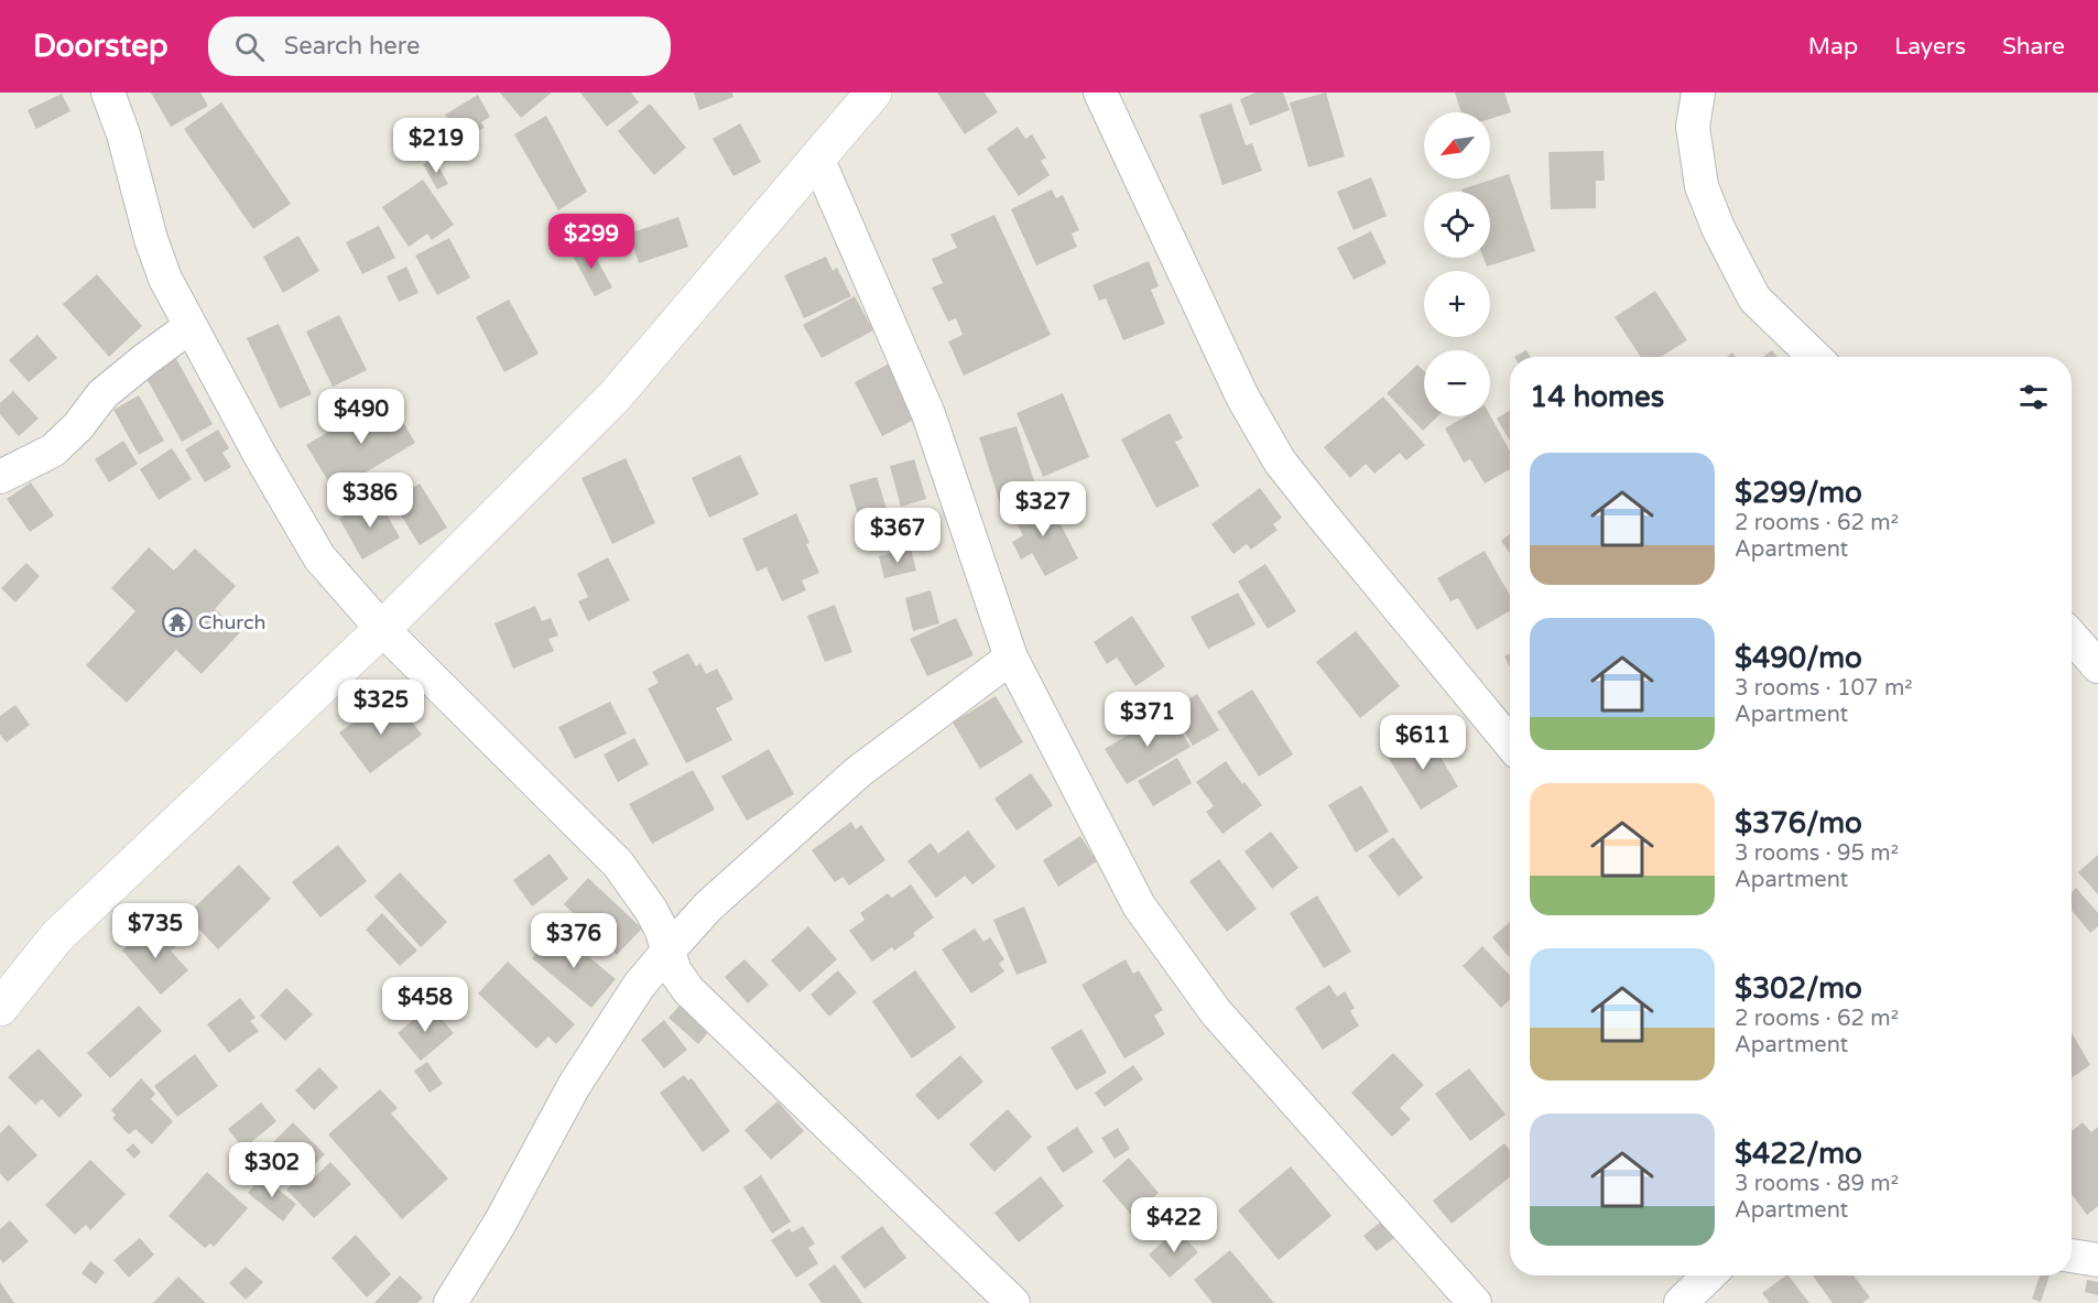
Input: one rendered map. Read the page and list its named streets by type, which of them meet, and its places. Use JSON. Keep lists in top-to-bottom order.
{
  "places": {
    "temple": ["Church"]
  },
  "north": "bottom left",
  "page": {
    "header": "Doorstep",
    "search": "Search here",
    "nav": ["Map", "Layers", "Share"],
    "map_buttons": ["+", "−"],
    "price": [
      "$219",
      "$299",
      "$490",
      "$386",
      "$327",
      "$367",
      "$325",
      "$371",
      "$611",
      "$735",
      "$376",
      "$458",
      "$302",
      "$422"
    ],
    "heading": "14 homes",
    "list": [
      {
        "name": "$299/mo",
        "note": "2 rooms · 62 m² · Apartment"
      },
      {
        "name": "$490/mo",
        "note": "3 rooms · 107 m² · Apartment"
      },
      {
        "name": "$376/mo",
        "note": "3 rooms · 95 m² · Apartment"
      },
      {
        "name": "$302/mo",
        "note": "2 rooms · 62 m² · Apartment"
      },
      {
        "name": "$422/mo",
        "note": "3 rooms · 89 m² · Apartment"
      }
    ]
  }
}
